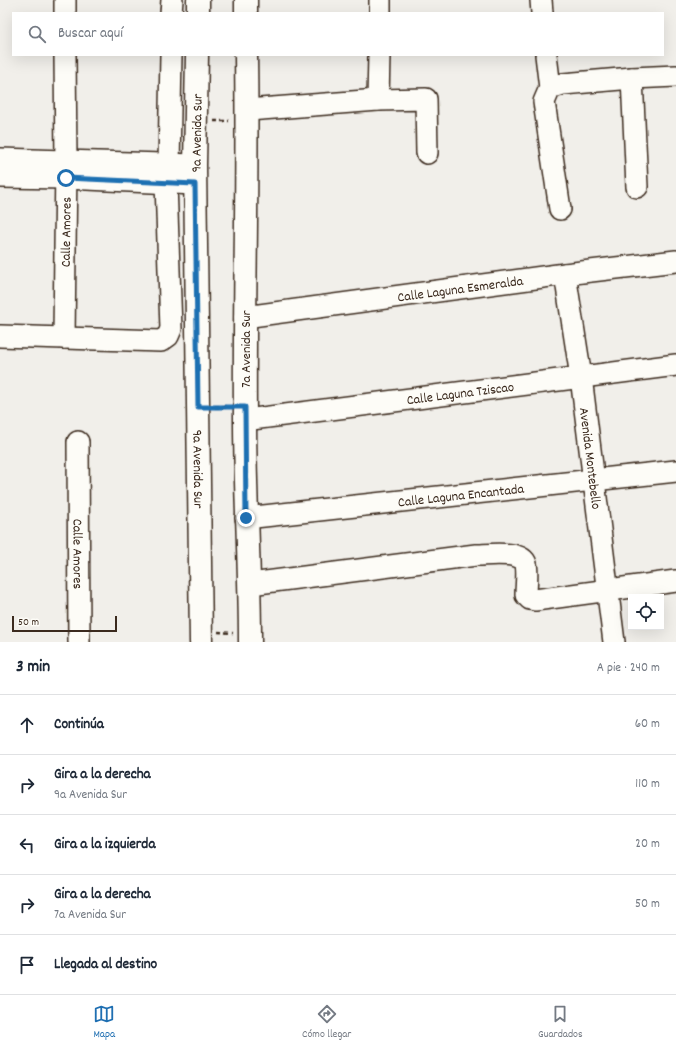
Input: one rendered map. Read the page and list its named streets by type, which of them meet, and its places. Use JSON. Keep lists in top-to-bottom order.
{
  "streets": {
    "main road": ["9a Avenida Sur", "7a Avenida Sur"],
    "street": [
      "Calle Amores",
      "Calle Laguna Esmeralda",
      "Calle Laguna Tziscao",
      "Avenida Montebello",
      "Calle Laguna Encantada"
    ]
  },
  "crossings": [
    ["Calle Laguna Esmeralda", "7a Avenida Sur"],
    ["Calle Laguna Esmeralda", "Avenida Montebello"],
    ["7a Avenida Sur", "Calle Laguna Tziscao"],
    ["7a Avenida Sur", "Calle Laguna Encantada"],
    ["Calle Laguna Tziscao", "Avenida Montebello"],
    ["Avenida Montebello", "Calle Laguna Encantada"]
  ],
  "scale_bar": "50 m",
  "page": {
    "search": "Buscar aquí",
    "scale": "50 m",
    "heading": ["3 min", "A pie · 240 m"],
    "list": [
      ["Continúa", "60 m"],
      ["Gira a la derecha", "9a Avenida Sur", "110 m"],
      ["Gira a la izquierda", "20 m"],
      ["Gira a la derecha", "7a Avenida Sur", "50 m"],
      "Llegada al destino"
    ],
    "nav": ["Mapa", "Cómo llegar", "Guardados"]
  }
}
